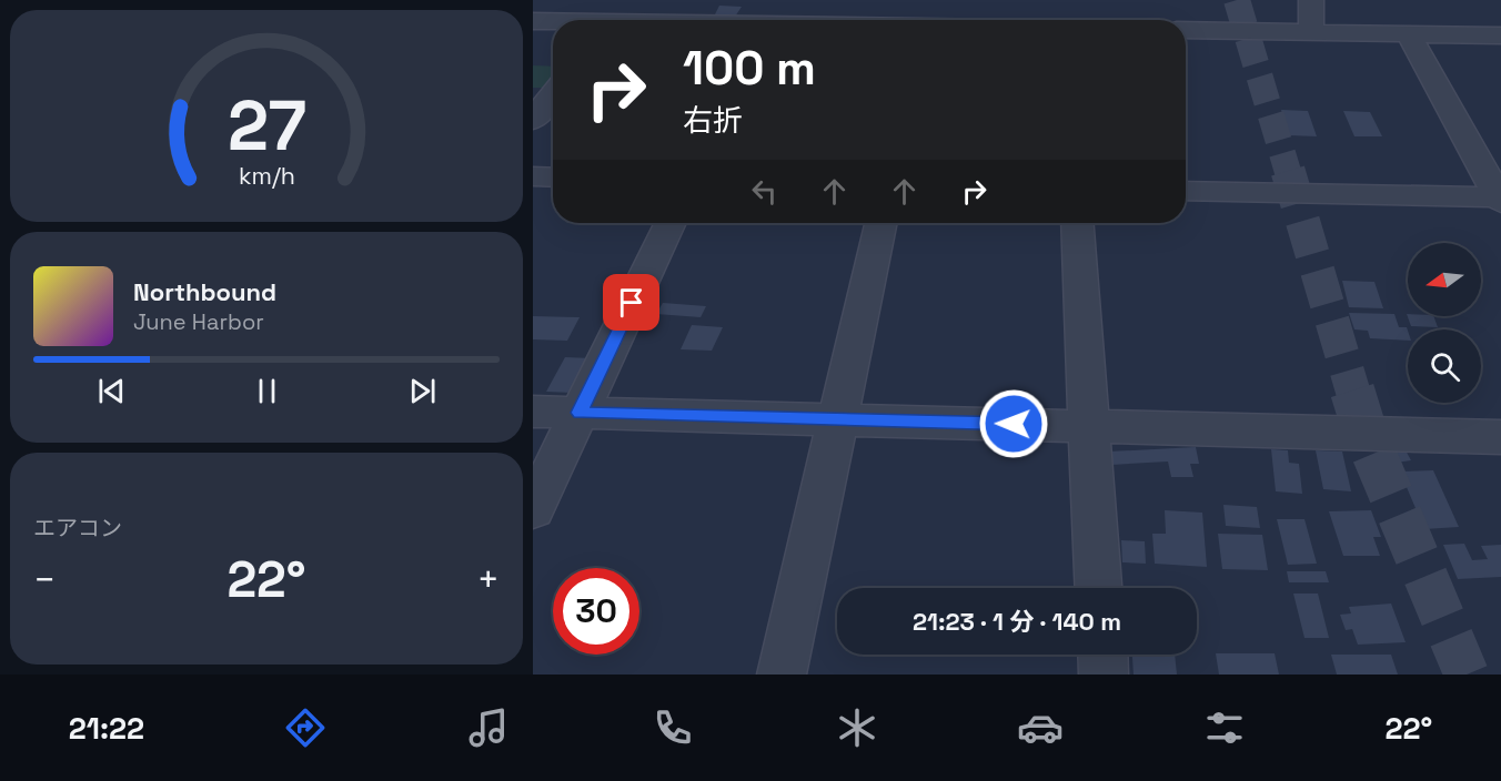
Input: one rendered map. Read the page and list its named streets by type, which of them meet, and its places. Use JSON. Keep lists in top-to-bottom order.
{
  "north": "left",
  "page": {
    "turn": ["100 m", "右折"],
    "song": ["Northbound", "June Harbor"],
    "tile": "エアコン",
    "heat": ["−", "22°", "+"],
    "limit": "30",
    "trip": "21:23 · 1 分 · 140 m",
    "tabs": ["21:22", "22°"],
    "gauge": ["27", "km/h"]
  }
}
